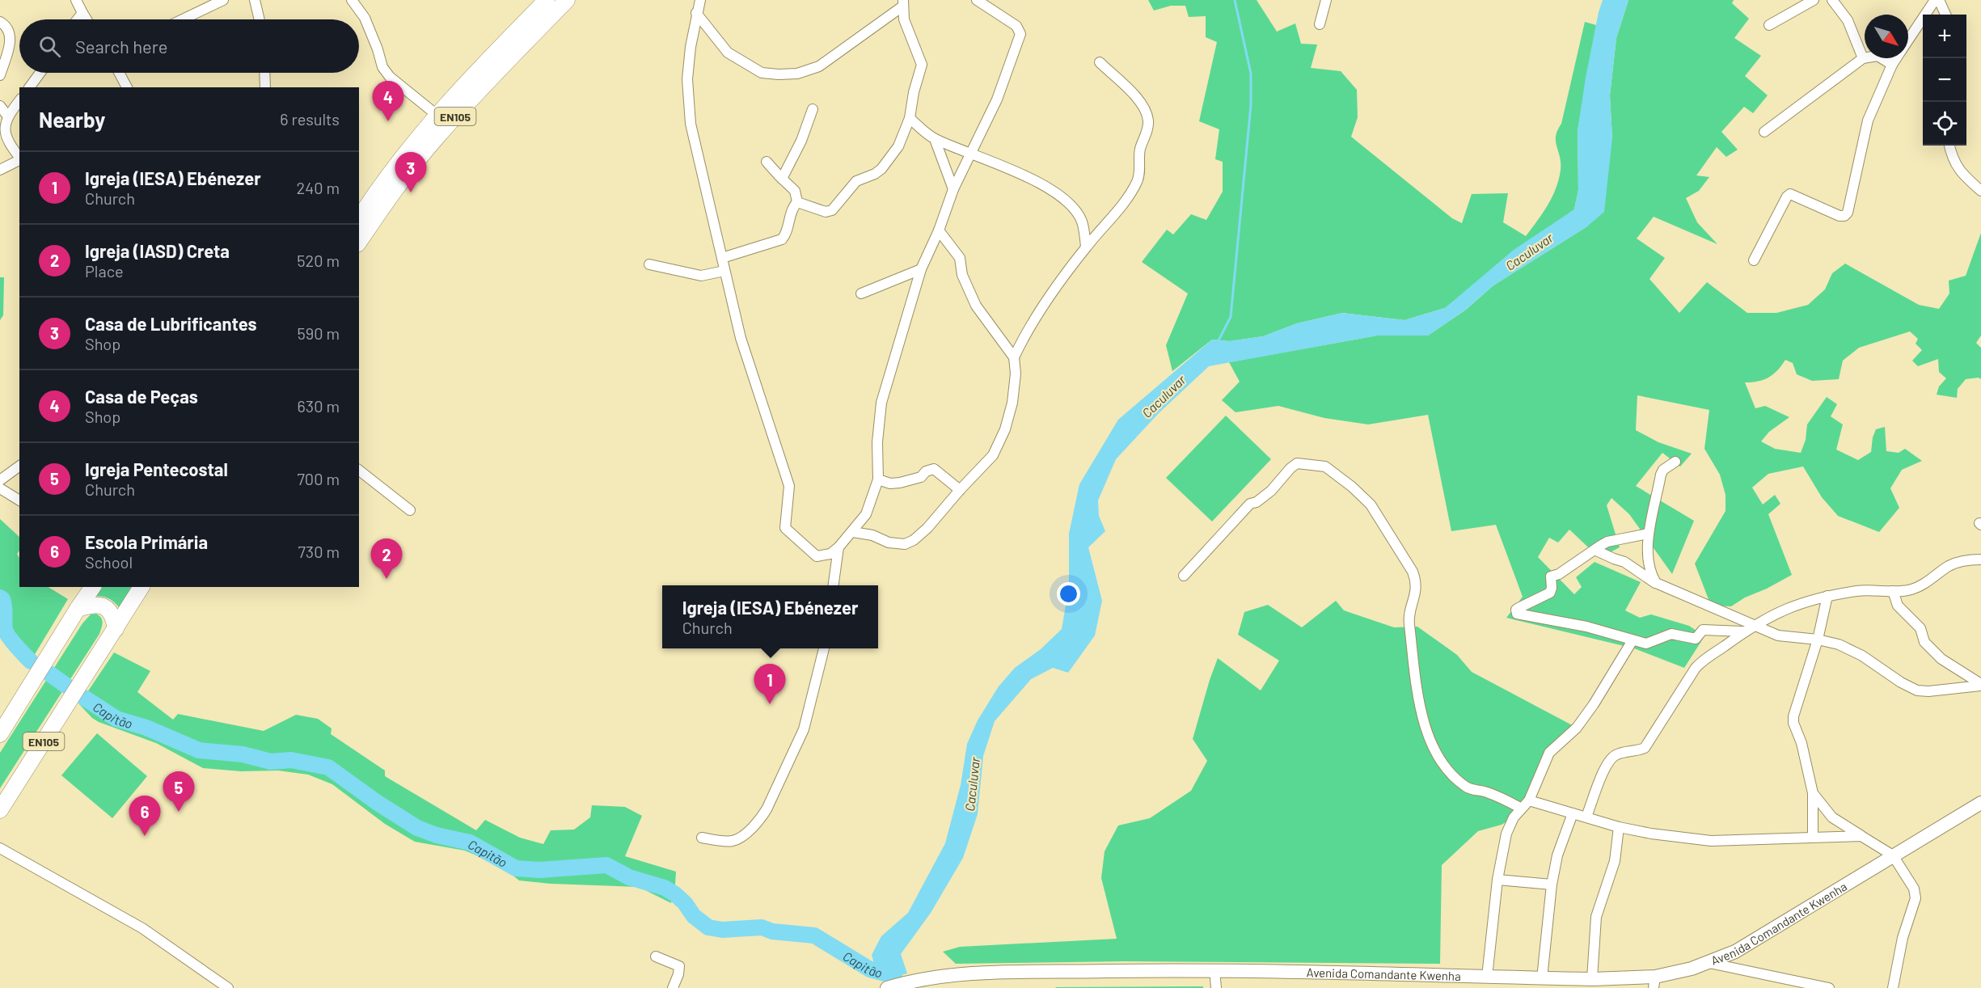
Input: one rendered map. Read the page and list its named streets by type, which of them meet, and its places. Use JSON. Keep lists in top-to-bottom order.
{
  "streets": {
    "main road": ["EN105", "Avenida Comandante Kwenha"]
  },
  "water": ["Caculuvar", "Capitão"],
  "north": "bottom right",
  "page": {
    "map_buttons": ["+", "−"],
    "search": "Search here",
    "pins": [
      "4",
      "3",
      "2",
      "1",
      "5",
      "6"
    ],
    "heading": ["Nearby", "6 results"],
    "list": [
      {
        "mark": "1",
        "name": "Igreja (IESA) Ebénezer",
        "note": "Church",
        "value": "240 m"
      },
      {
        "mark": "2",
        "name": "Igreja (IASD) Creta",
        "note": "Place",
        "value": "520 m"
      },
      {
        "mark": "3",
        "name": "Casa de Lubrificantes",
        "note": "Shop",
        "value": "590 m"
      },
      {
        "mark": "4",
        "name": "Casa de Peças",
        "note": "Shop",
        "value": "630 m"
      },
      {
        "mark": "5",
        "name": "Igreja Pentecostal",
        "note": "Church",
        "value": "700 m"
      },
      {
        "mark": "6",
        "name": "Escola Primária",
        "note": "School",
        "value": "730 m"
      }
    ],
    "popup": ["Igreja (IESA) Ebénezer", "Church"]
  }
}
